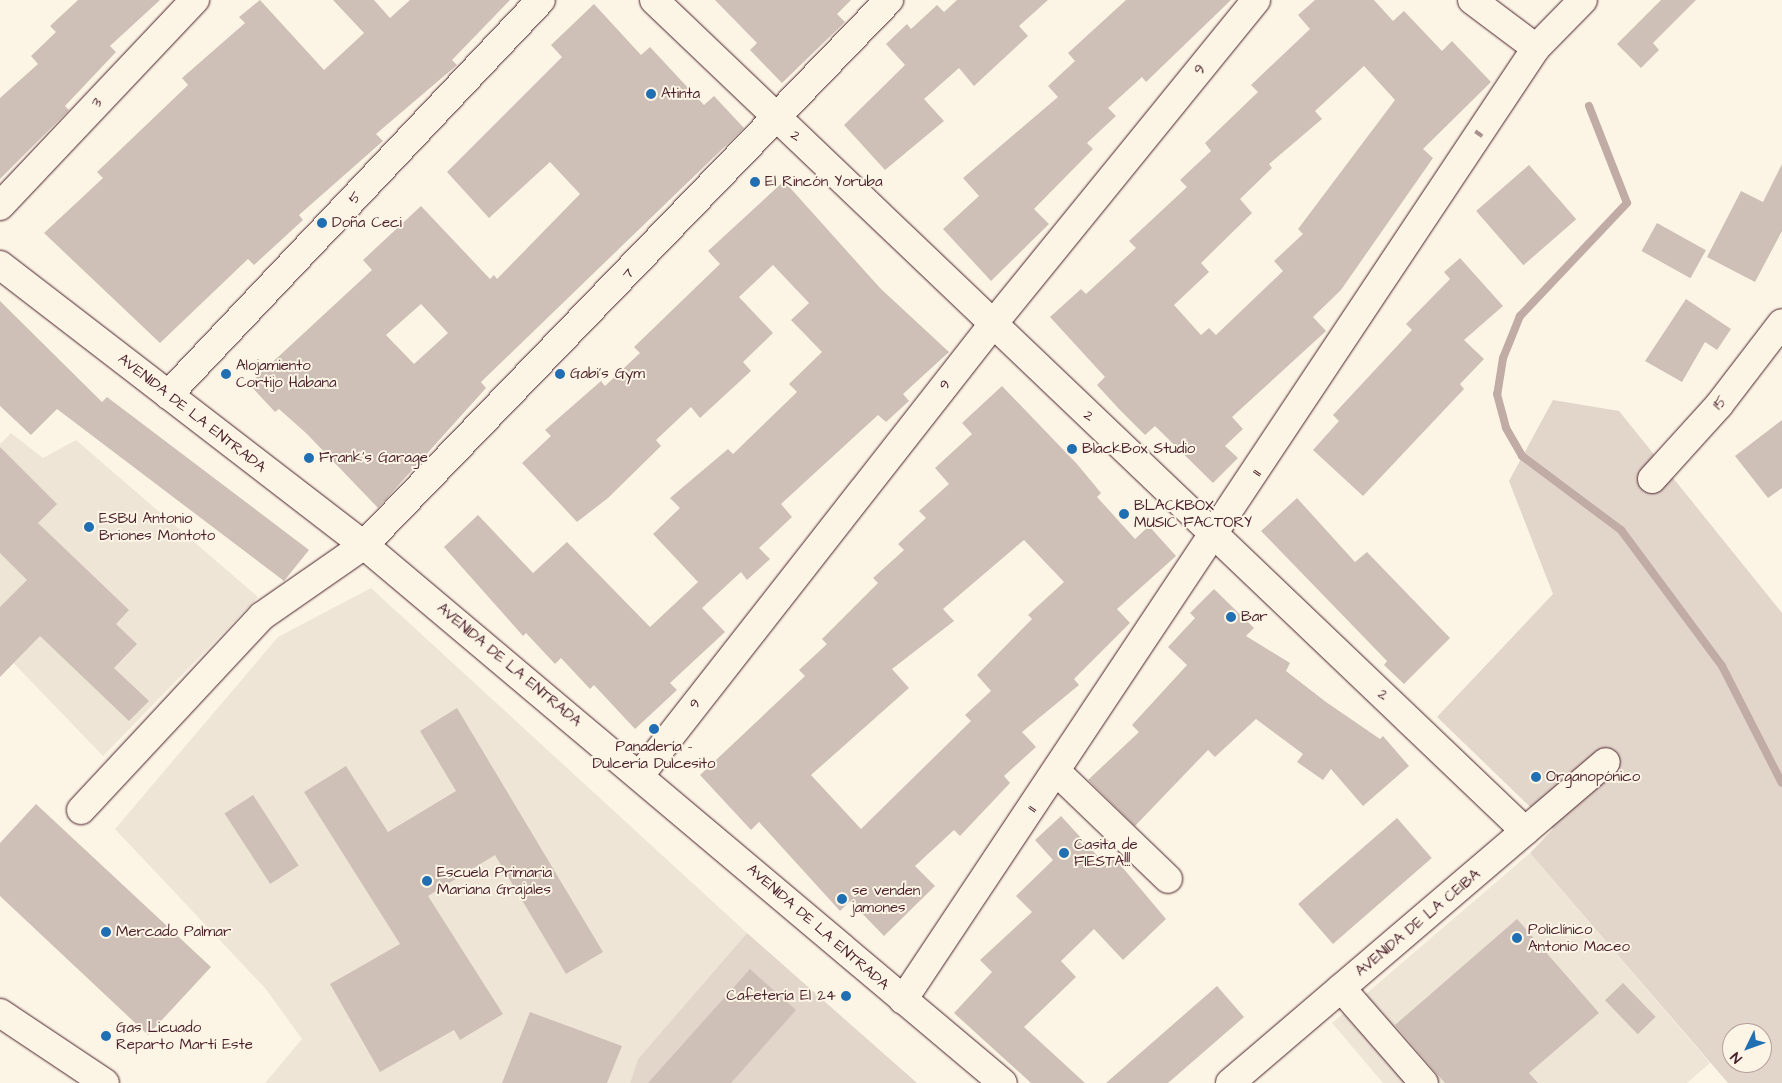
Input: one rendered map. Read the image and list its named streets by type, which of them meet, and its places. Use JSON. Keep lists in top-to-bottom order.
{
  "streets": {
    "street": [
      "9",
      "3",
      "11",
      "2",
      "5",
      "7",
      "15",
      "AVENIDA DE LA ENTRADA",
      "AVENIDA DE LA CEIBA"
    ]
  },
  "crossings": [
    ["9", "2"],
    ["9", "AVENIDA DE LA ENTRADA"],
    ["11", "2"],
    ["11", "AVENIDA DE LA ENTRADA"],
    ["2", "7"],
    ["2", "AVENIDA DE LA CEIBA"],
    ["5", "AVENIDA DE LA ENTRADA"],
    ["7", "AVENIDA DE LA ENTRADA"]
  ],
  "places": [
    "Atinta",
    "El Rincón Yoruba",
    "Doña Ceci",
    "Alojamiento Cortijo Habana",
    "Gabi’s Gym",
    "BlackBox Studio",
    "Frank's Garage",
    "BLACKBOX MUSIC FACTORY",
    "ESBU Antonio Briones Montoto",
    "Bar",
    "Panadería - Dulcería Dulcesito",
    "Organopónico",
    "Casita de FIESTA!!!",
    "Escuela Primaria Mariana Grajales",
    "se venden jamones",
    "Mercado Palmar",
    "Policlínico Antonio Maceo",
    "Cafetería El 24",
    "Gas Licuado Reparto Martí Este"
  ],
  "north": "bottom left"
}
